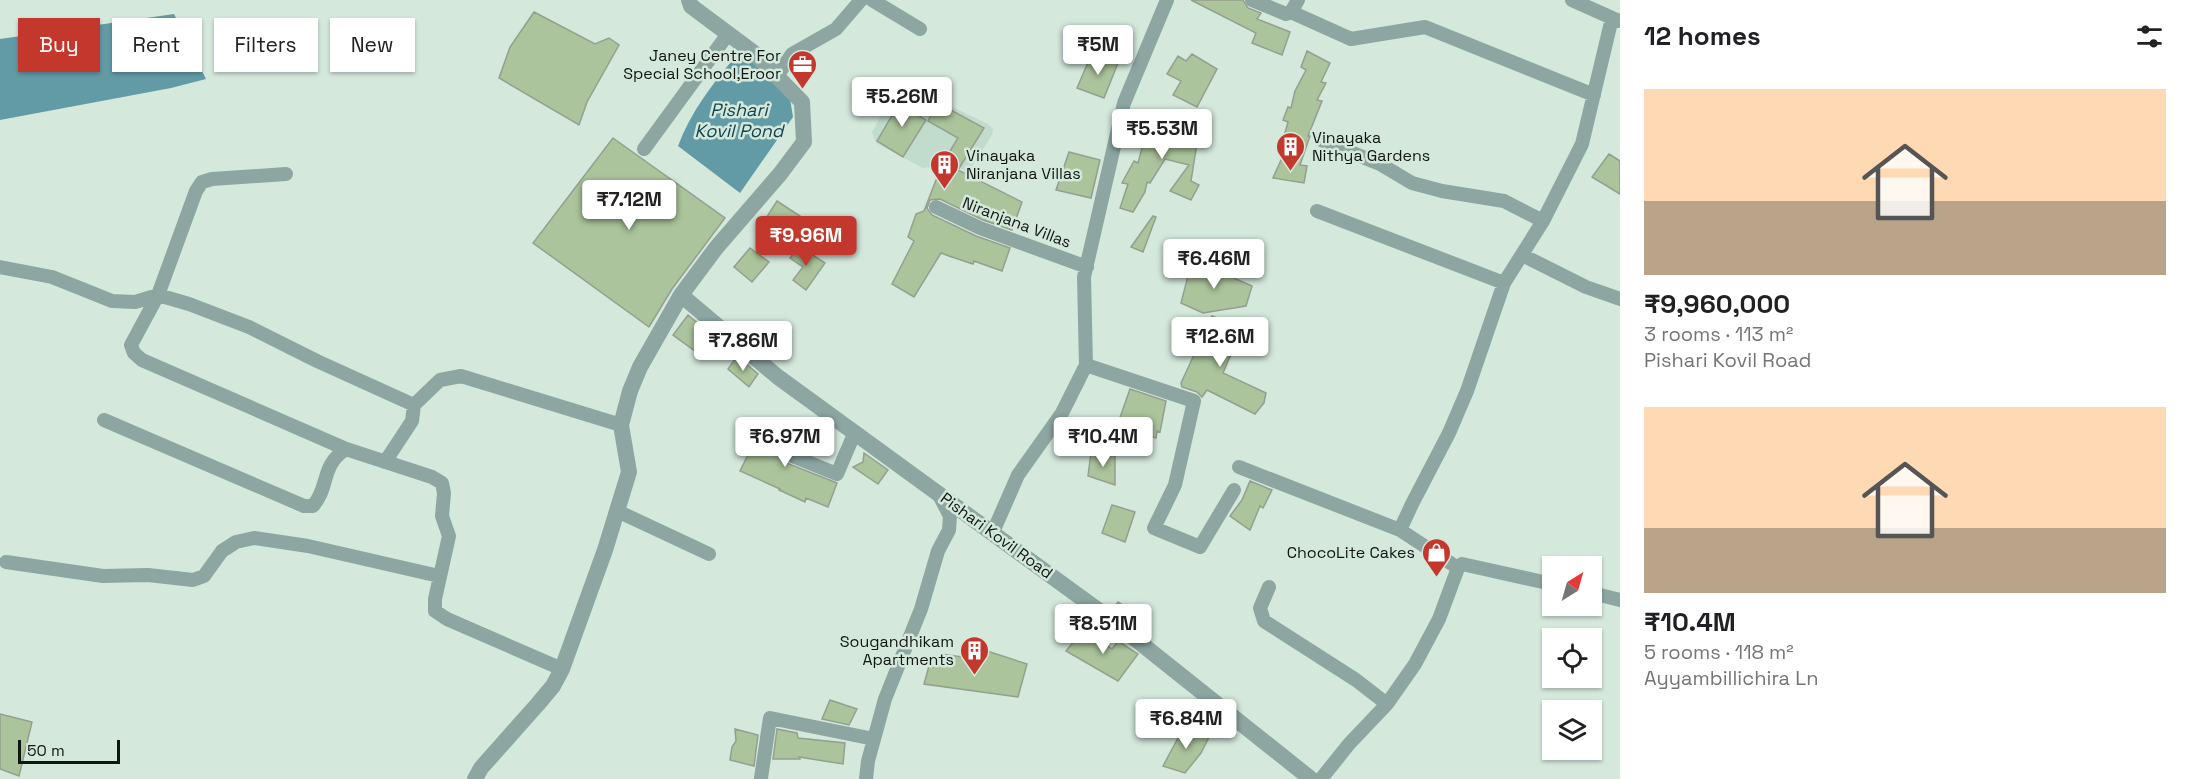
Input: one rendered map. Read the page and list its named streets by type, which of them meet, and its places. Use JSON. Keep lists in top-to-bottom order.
{
  "streets": {
    "street": ["Niranjana Villas", "Pishari Kovil Road"]
  },
  "water": ["Pishari Kovil Pond"],
  "places": {
    "office": ["Janey Centre For Special School,Eroor"],
    "building": ["Vinayaka Nithya Gardens", "Vinayaka Niranjana Villas", "Sougandhikam Apartments"],
    "shop": ["ChocoLite Cakes"]
  },
  "scale_bar": "50 m",
  "north": "top right",
  "page": {
    "heading": "12 homes",
    "chip": [
      "Buy",
      "Rent",
      "Filters",
      "New"
    ],
    "price": [
      "₹5M",
      "₹5.26M",
      "₹5.53M",
      "₹7.12M",
      "₹9.96M",
      "₹6.46M",
      "₹12.6M",
      "₹7.86M",
      "₹6.97M",
      "₹10.4M",
      "₹8.51M",
      "₹6.84M"
    ],
    "list": [
      {
        "name": "₹9,960,000",
        "note": "3 rooms · 113 m² · Pishari Kovil Road"
      },
      {
        "name": "₹10.4M",
        "note": "5 rooms · 118 m² · Ayyambillichira Ln"
      }
    ],
    "scale": "50 m"
  }
}
